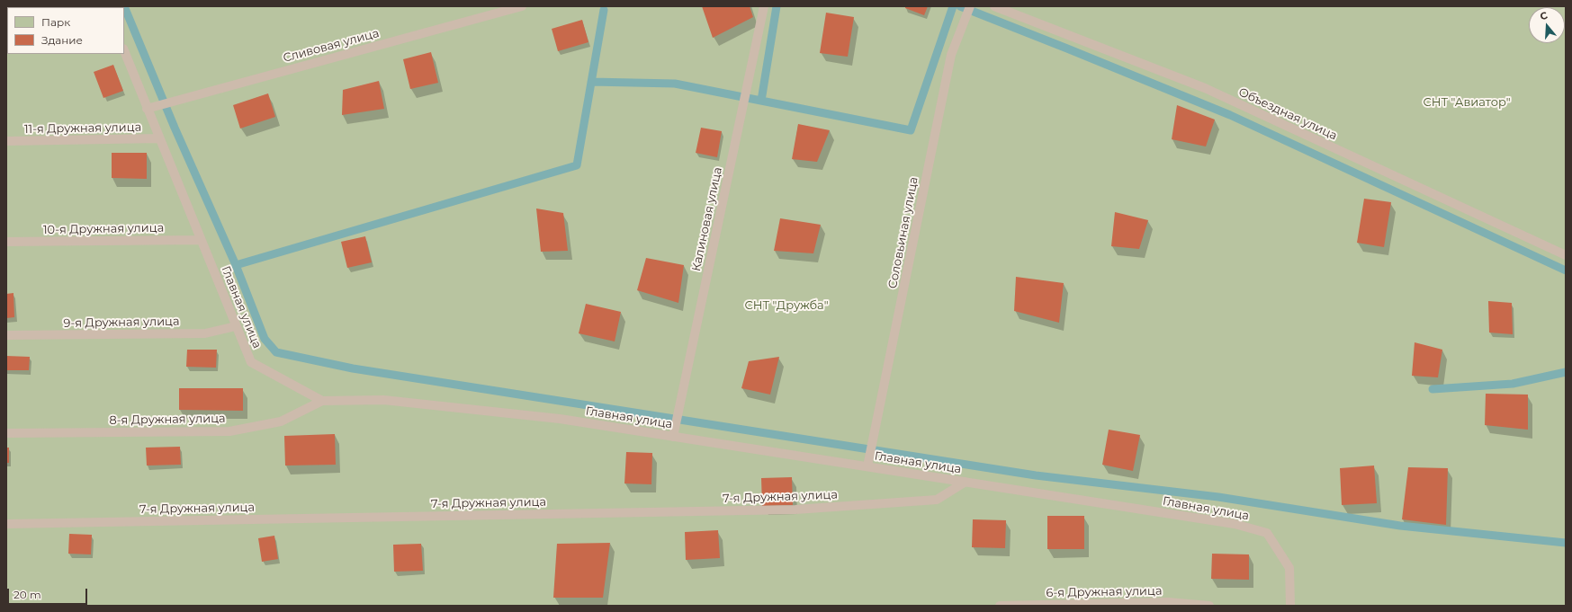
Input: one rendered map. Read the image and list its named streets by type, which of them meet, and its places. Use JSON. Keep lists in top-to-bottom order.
{
  "streets": {
    "lane": [
      "Сливовая улица",
      "Объездная улица",
      "11-я Дружная улица",
      "Калиновая улица",
      "10-я Дружная улица",
      "Соловьиная улица",
      "Главная улица",
      "9-я Дружная улица",
      "8-я Дружная улица",
      "7-я Дружная улица",
      "6-я Дружная улица"
    ]
  },
  "crossings": [
    ["Сливовая улица", "Главная улица"],
    ["11-я Дружная улица", "Главная улица"],
    ["Калиновая улица", "Главная улица"],
    ["10-я Дружная улица", "Главная улица"],
    ["Соловьиная улица", "Главная улица"],
    ["Главная улица", "9-я Дружная улица"],
    ["Главная улица", "8-я Дружная улица"],
    ["Главная улица", "7-я Дружная улица"]
  ],
  "parks": ["СНТ \"Авиатор\"", "СНТ \"Дружба\""],
  "legend": ["Парк", "Здание"],
  "scale_bar": "20 m",
  "north": "top"
}
